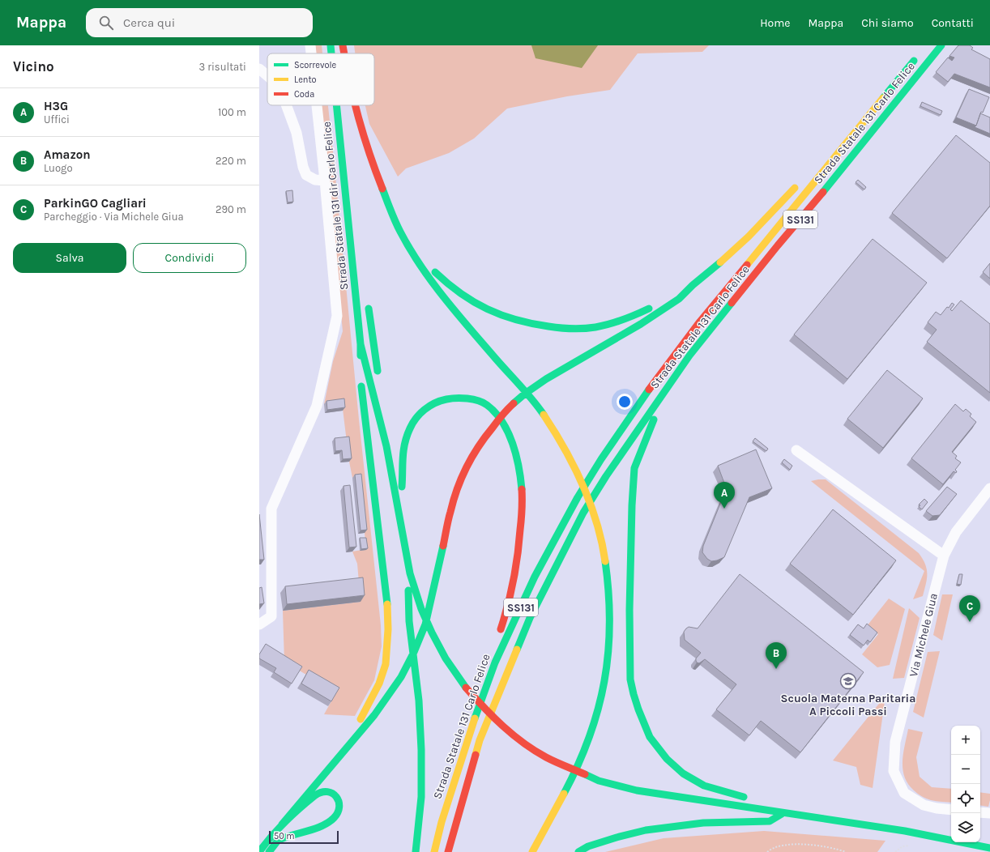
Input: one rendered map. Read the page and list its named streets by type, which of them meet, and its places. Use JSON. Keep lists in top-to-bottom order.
{
  "streets": {
    "main road": ["Strada Statale 131 Carlo Felice", "Strada Statale 131 dir Carlo Felice", "SS131"],
    "street": ["Via Michele Giua"]
  },
  "places": {
    "school or university": ["Scuola Materna Paritaria A Piccoli Passi"]
  },
  "legend": ["Scorrevole", "Lento", "Coda"],
  "scale_bar": "50 m",
  "page": {
    "header": "Mappa",
    "search": "Cerca qui",
    "nav": [
      "Home",
      "Mappa",
      "Chi siamo",
      "Contatti"
    ],
    "heading": ["Vicino", "3 risultati"],
    "list": [
      {
        "mark": "A",
        "name": "H3G",
        "note": "Uffici",
        "value": "100 m"
      },
      {
        "mark": "B",
        "name": "Amazon",
        "note": "Luogo",
        "value": "220 m"
      },
      {
        "mark": "C",
        "name": "ParkinGO Cagliari",
        "note": "Parcheggio · Via Michele Giua",
        "value": "290 m"
      }
    ],
    "buttons": ["Salva", "Condividi"],
    "pins": ["A", "C", "B"],
    "map_buttons": ["+", "−"],
    "scale": "50 m"
  }
}
